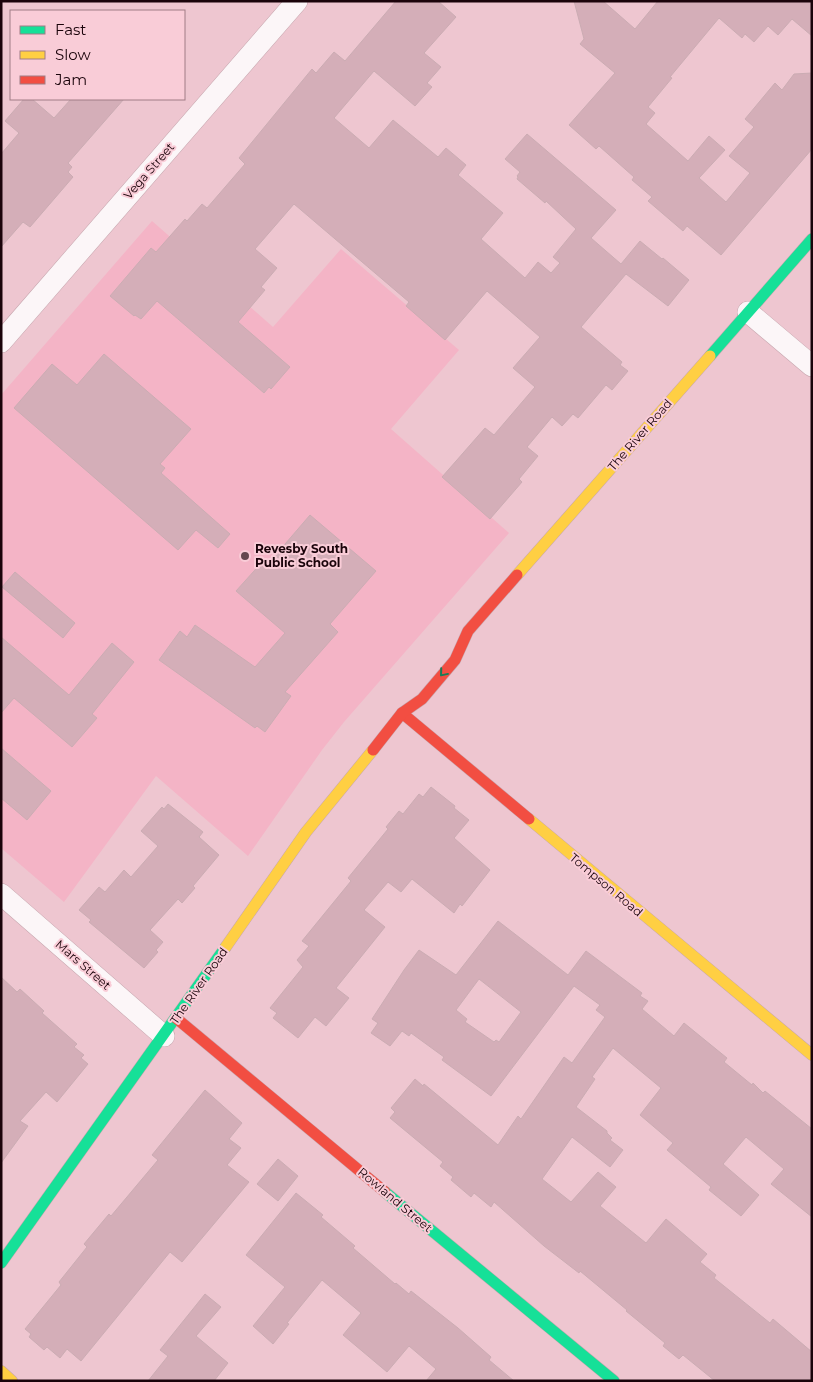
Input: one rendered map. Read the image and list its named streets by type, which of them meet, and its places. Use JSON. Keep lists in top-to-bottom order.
{
  "streets": {
    "main road": ["The River Road", "Tompson Road", "Rowland Street"],
    "street": ["Vega Street", "Mars Street"]
  },
  "crossings": [
    ["The River Road", "Tompson Road"],
    ["The River Road", "Mars Street"],
    ["The River Road", "Rowland Street"]
  ],
  "places": ["Revesby South Public School"],
  "legend": ["Fast", "Slow", "Jam"]
}
